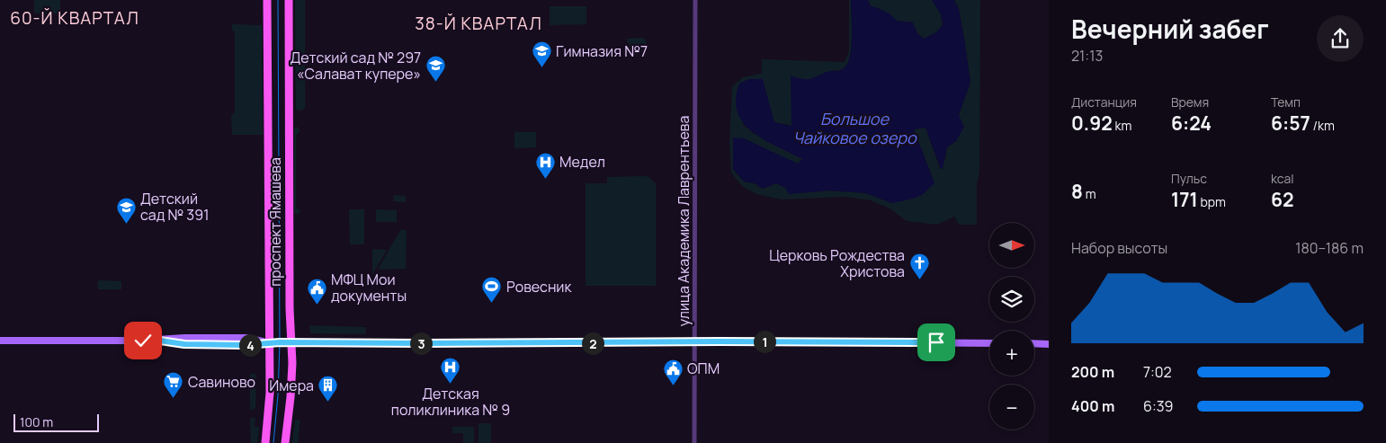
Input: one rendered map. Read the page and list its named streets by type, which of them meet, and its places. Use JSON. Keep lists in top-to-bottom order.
{
  "streets": {
    "main road": ["проспект Ямашева"],
    "street": ["улица Академика Лаврентьева"]
  },
  "districts": ["60-Й КВАРТАЛ", "38-Й КВАРТАЛ"],
  "water": ["Большое Чайковое озеро"],
  "places": {
    "school or university": ["Гимназия №7", "Детский сад № 297 «Салават купере»", "Детский сад № 391"],
    "hospital": ["Медел", "Детская поликлиника № 9"],
    "church": ["Церковь Рождества Христова"],
    "sports": ["Ровесник"],
    "public building": ["МФЦ Мои документы", "ОПМ"],
    "supermarket": ["Савиново"],
    "building": ["Имера"]
  },
  "scale_bar": "100 m",
  "north": "right",
  "page": {
    "heading": ["Вечерний забег", "21:13"],
    "stats": [
      ["Дистанция", "0.92 km"],
      ["Время", "6:24"],
      ["Темп", "6:57 /km"],
      ["8 m"],
      ["Пульс", "171 bpm"],
      ["kcal", "62"]
    ],
    "map_buttons": ["+", "−"],
    "chart": ["Набор высоты", "180–186 m"],
    "pins": [
      "1",
      "2",
      "3",
      "4"
    ],
    "list": [
      {
        "name": "200 m",
        "note": "7:02"
      },
      {
        "name": "400 m",
        "note": "6:39"
      }
    ],
    "scale": "100 m"
  }
}
